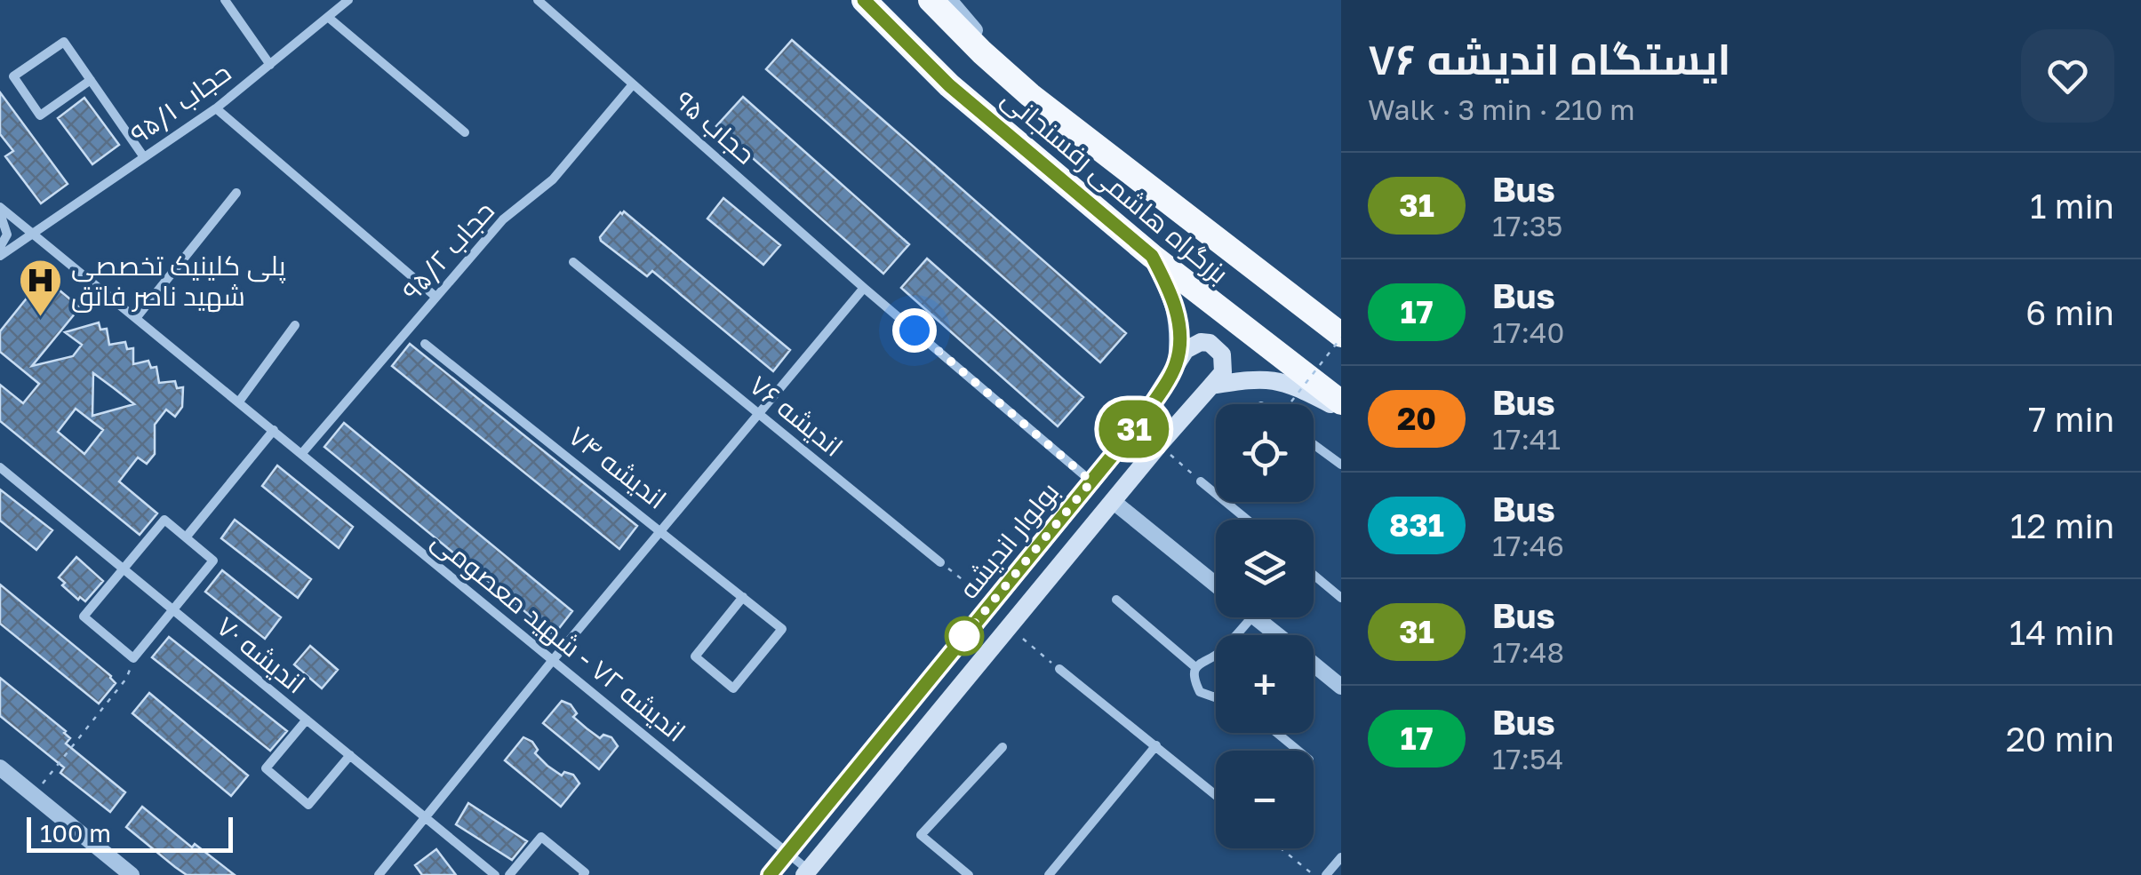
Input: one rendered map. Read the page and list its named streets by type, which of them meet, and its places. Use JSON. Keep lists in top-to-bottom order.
{
  "streets": {
    "highway": ["بزرگراه هاشمی رفسنجانی"],
    "main road": ["بولوار اندیشه"],
    "street": [
      "حجاب ۹۵/۱",
      "حجاب ۹۵",
      "حجاب ۹۵/۲",
      "اندیشه ۷۶",
      "اندیشه ۷۴",
      "اندیشه ۷۲ - شهید معصومی",
      "اندیشه ۷۰"
    ]
  },
  "crossings": [
    ["حجاب ۹۵/۱", "اندیشه ۷۲ - شهید معصومی"],
    ["حجاب ۹۵", "حجاب ۹۵/۲"],
    ["حجاب ۹۵", "بولوار اندیشه"],
    ["حجاب ۹۵/۲", "اندیشه ۷۲ - شهید معصومی"],
    ["بولوار اندیشه", "اندیشه ۷۲ - شهید معصومی"]
  ],
  "places": {
    "hospital": ["پلی کلینیک تخصصی شهید ناصر فاتق"]
  },
  "lines": ["bus line 31"],
  "scale_bar": "100 m",
  "page": {
    "on_map": "31",
    "heading": ["ایستگاه اندیشه ۷۶", "Walk · 3 min · 210 m"],
    "list": [
      {
        "mark": "31",
        "name": "Bus",
        "note": "17:35",
        "value": "1 min"
      },
      {
        "mark": "17",
        "name": "Bus",
        "note": "17:40",
        "value": "6 min"
      },
      {
        "mark": "20",
        "name": "Bus",
        "note": "17:41",
        "value": "7 min"
      },
      {
        "mark": "831",
        "name": "Bus",
        "note": "17:46",
        "value": "12 min"
      },
      {
        "mark": "31",
        "name": "Bus",
        "note": "17:48",
        "value": "14 min"
      },
      {
        "mark": "17",
        "name": "Bus",
        "note": "17:54",
        "value": "20 min"
      }
    ],
    "map_buttons": ["+", "−"],
    "scale": "100 m"
  }
}
